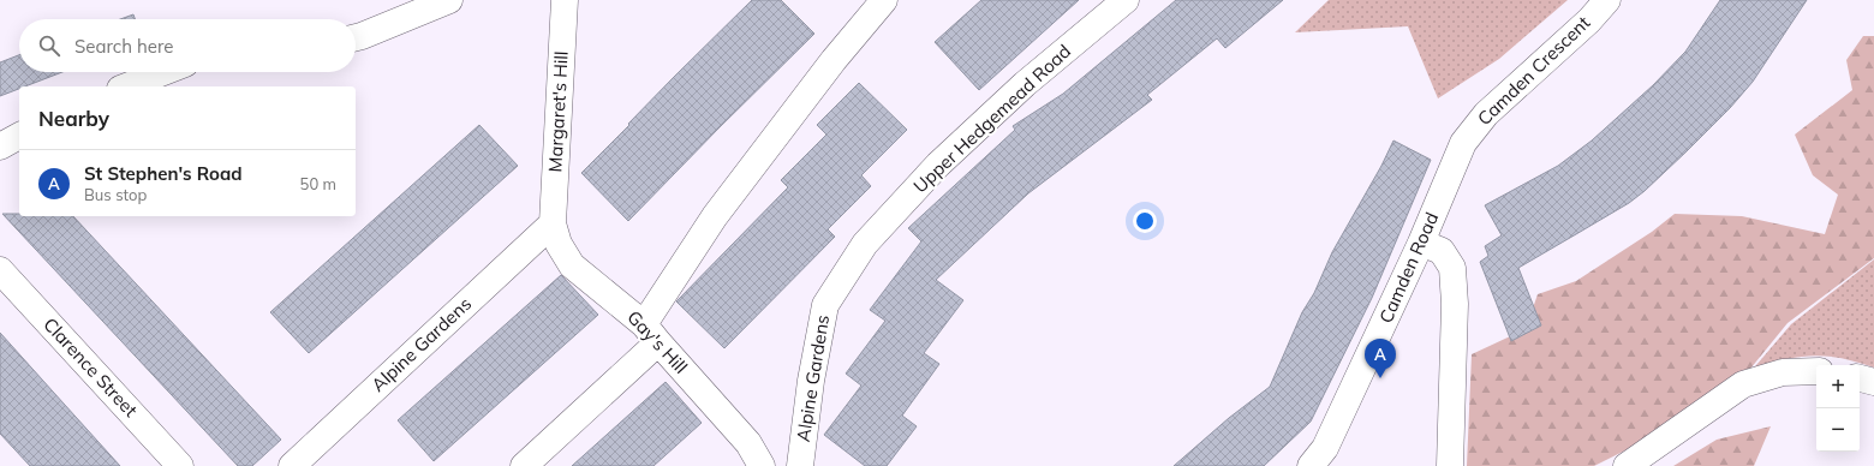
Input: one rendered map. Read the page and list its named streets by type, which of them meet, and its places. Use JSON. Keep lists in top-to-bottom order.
{
  "streets": {
    "street": [
      "Camden Crescent",
      "Margaret's Hill",
      "Upper Hedgemead Road",
      "Camden Road",
      "Gay's Hill",
      "Alpine Gardens",
      "Clarence Street"
    ]
  },
  "crossings": [
    ["Camden Crescent", "Camden Road"],
    ["Margaret's Hill", "Gay's Hill"],
    ["Margaret's Hill", "Alpine Gardens"],
    ["Upper Hedgemead Road", "Alpine Gardens"],
    ["Gay's Hill", "Alpine Gardens"]
  ],
  "page": {
    "search": "Search here",
    "heading": "Nearby",
    "list": [
      {
        "mark": "A",
        "name": "St Stephen's Road",
        "note": "Bus stop",
        "value": "50 m"
      }
    ],
    "pins": "A",
    "map_buttons": ["+", "−"]
  }
}
